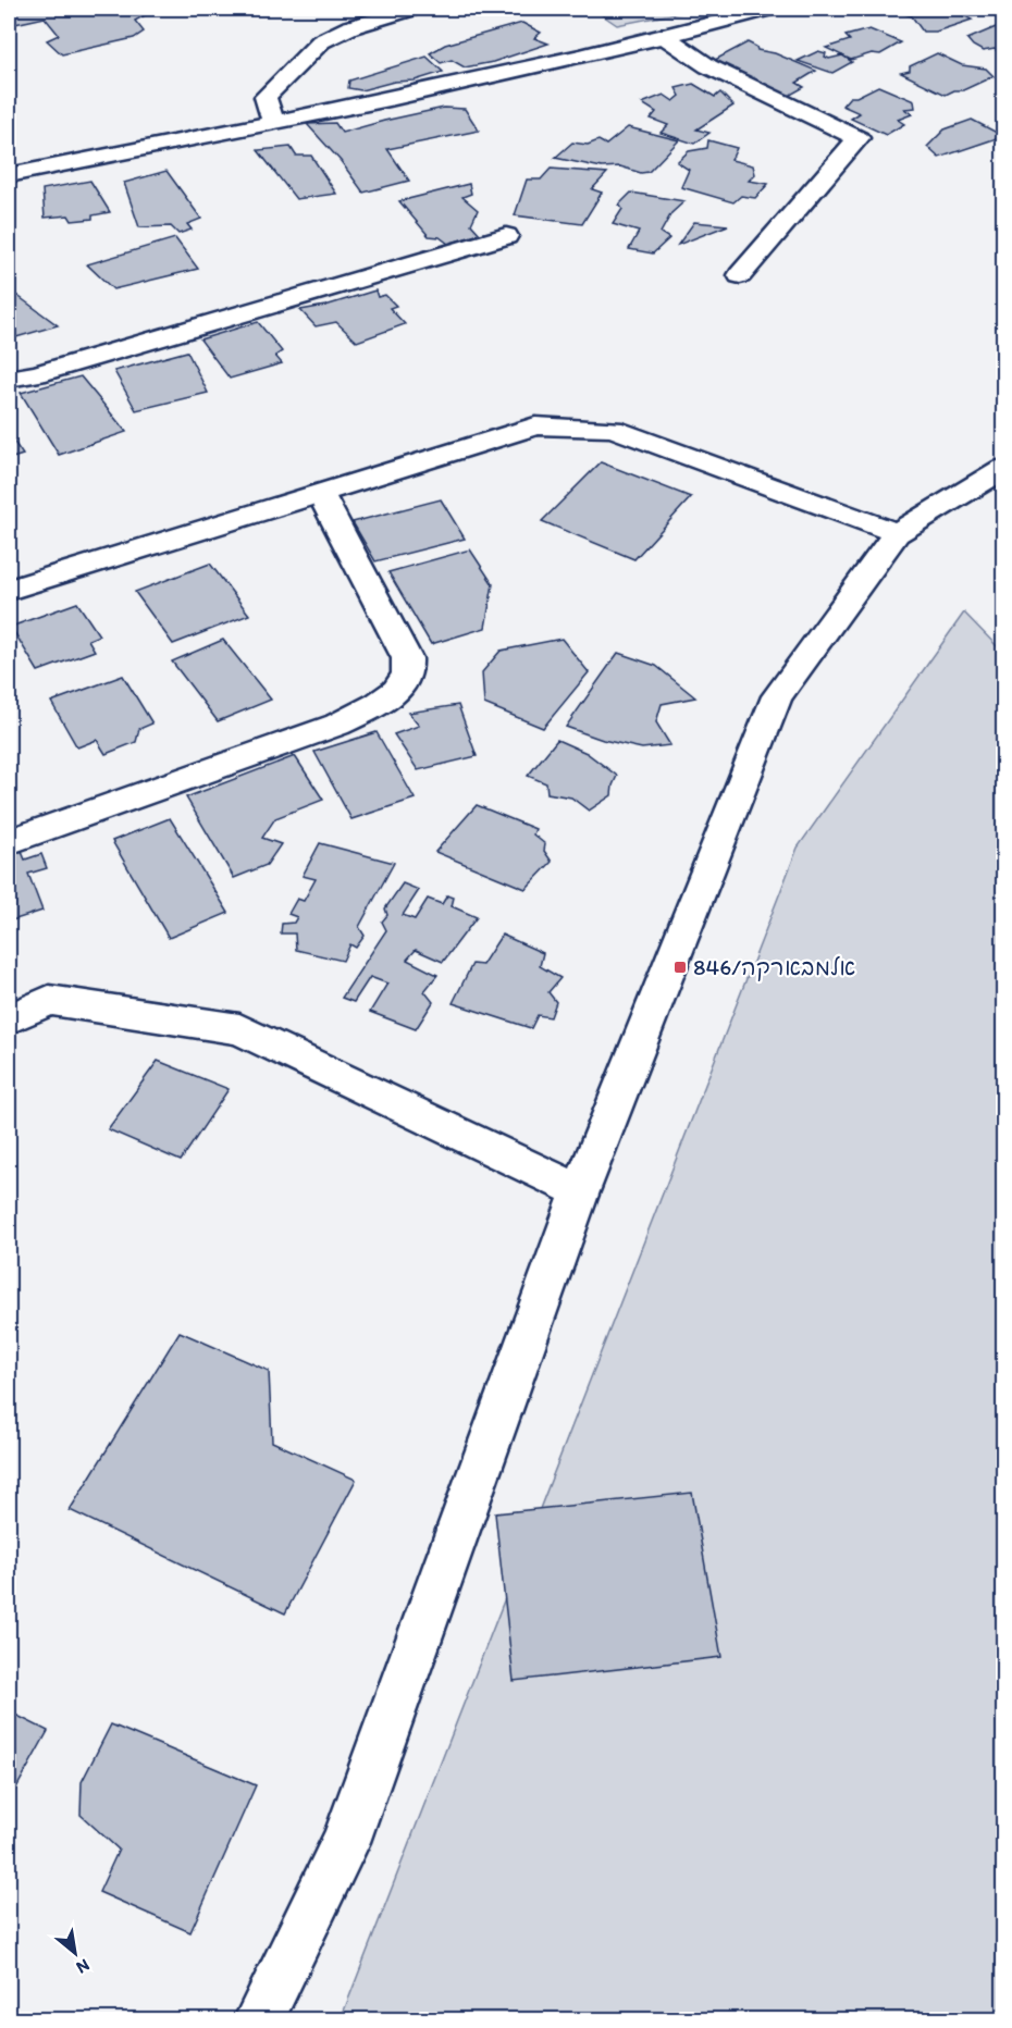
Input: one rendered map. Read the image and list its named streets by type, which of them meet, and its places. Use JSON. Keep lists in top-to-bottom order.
{
  "places": {
    "transit": ["אלמבארקה/846"]
  },
  "north": "bottom right"
}
